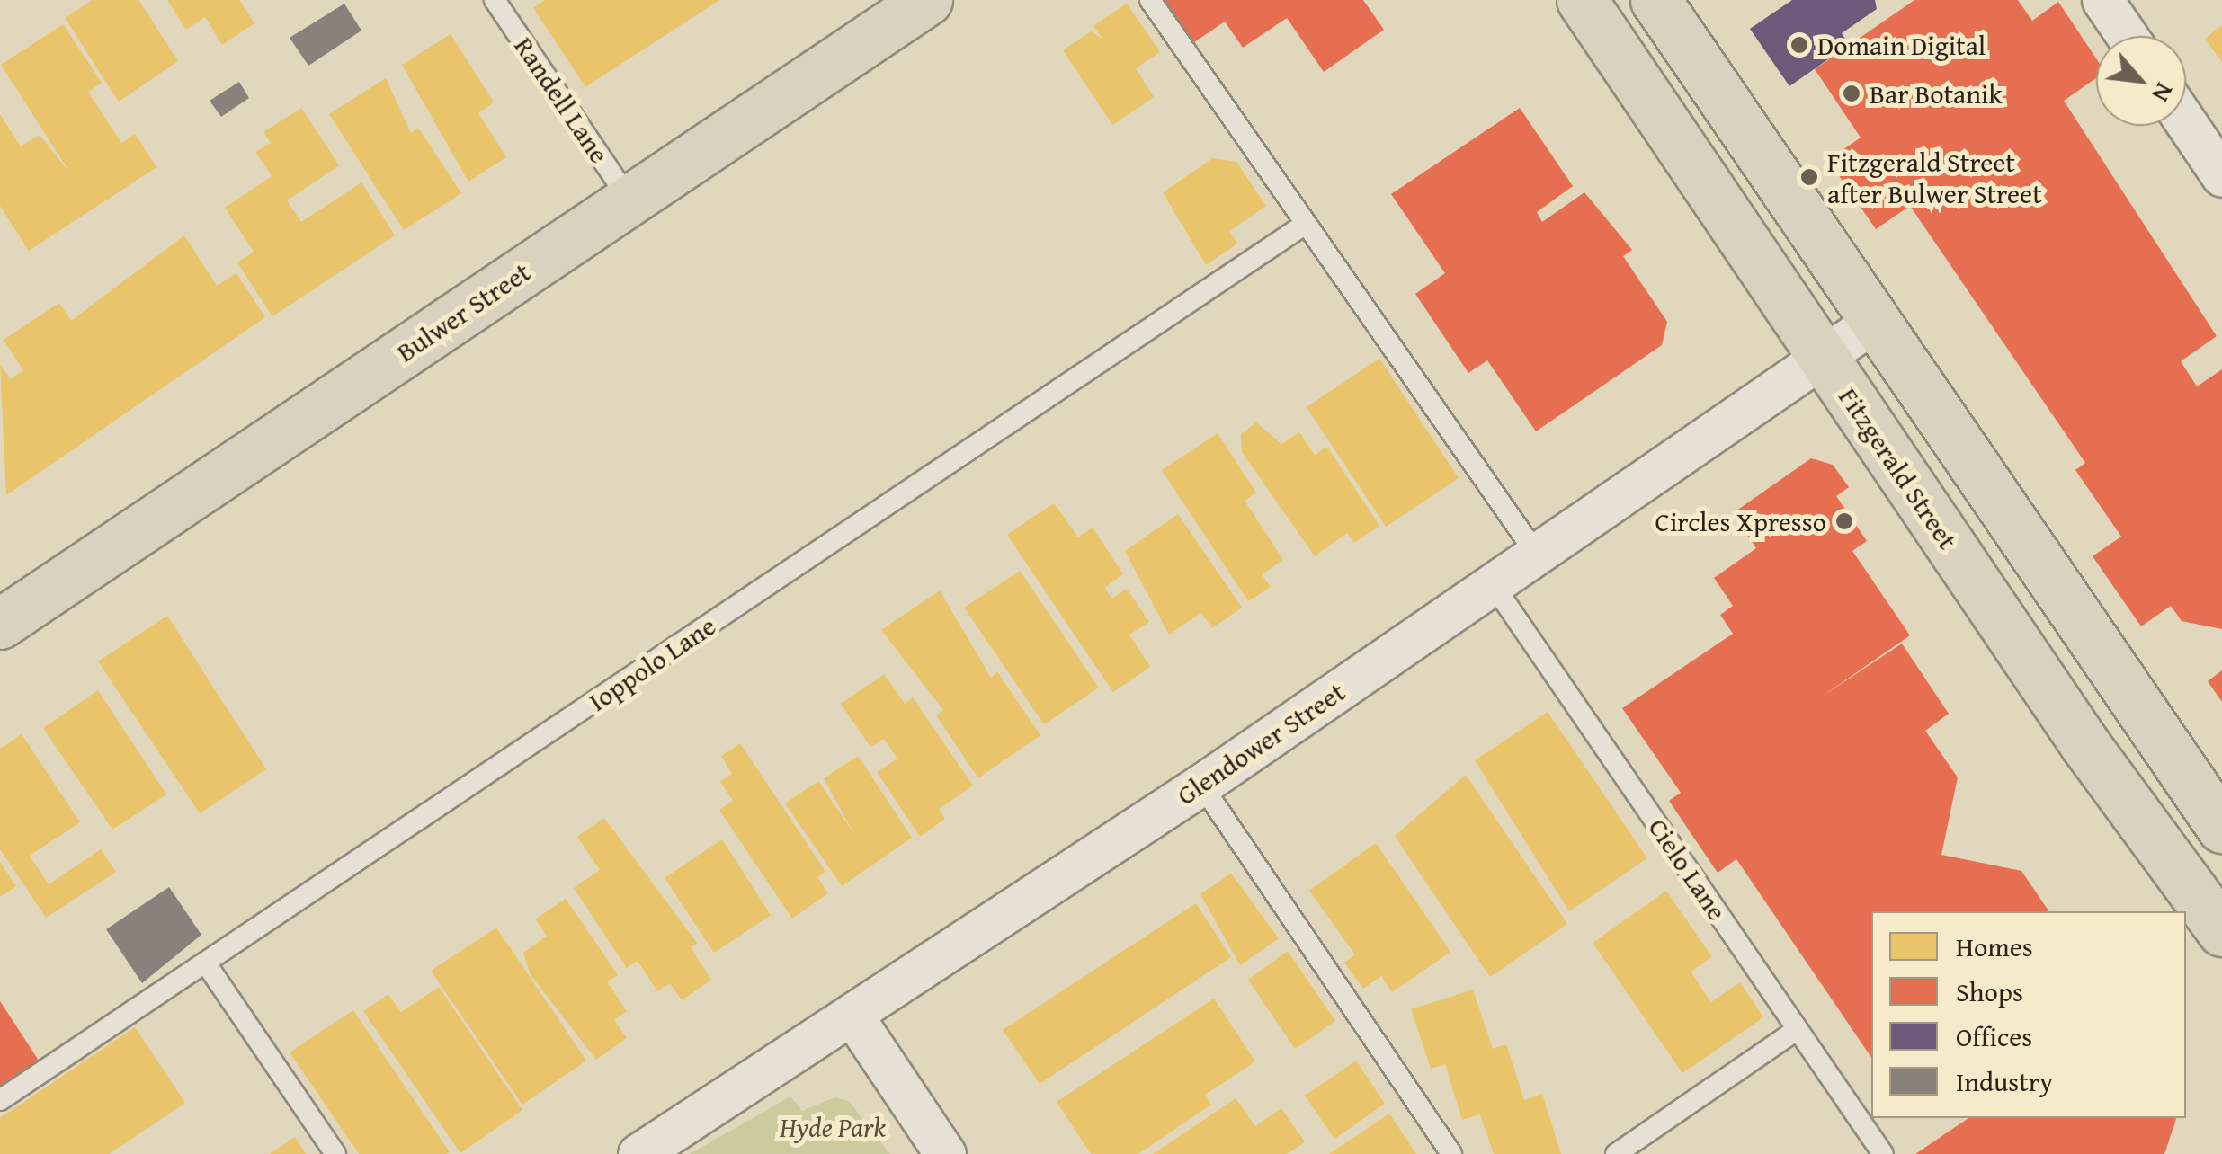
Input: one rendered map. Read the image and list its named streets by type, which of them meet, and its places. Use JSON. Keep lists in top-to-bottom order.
{
  "streets": {
    "main road": ["Bulwer Street", "Fitzgerald Street"],
    "street": ["Glendower Street"],
    "lane": ["Randell Lane", "Ioppolo Lane", "Cielo Lane"]
  },
  "crossings": [
    ["Randell Lane", "Bulwer Street"],
    ["Fitzgerald Street", "Glendower Street"],
    ["Glendower Street", "Cielo Lane"]
  ],
  "parks": ["Hyde Park"],
  "places": [
    "Domain Digital",
    "Bar Botanik",
    "Fitzgerald Street after Bulwer Street",
    "Circles Xpresso"
  ],
  "legend": [
    "Homes",
    "Shops",
    "Offices",
    "Industry"
  ],
  "north": "bottom right"
}
